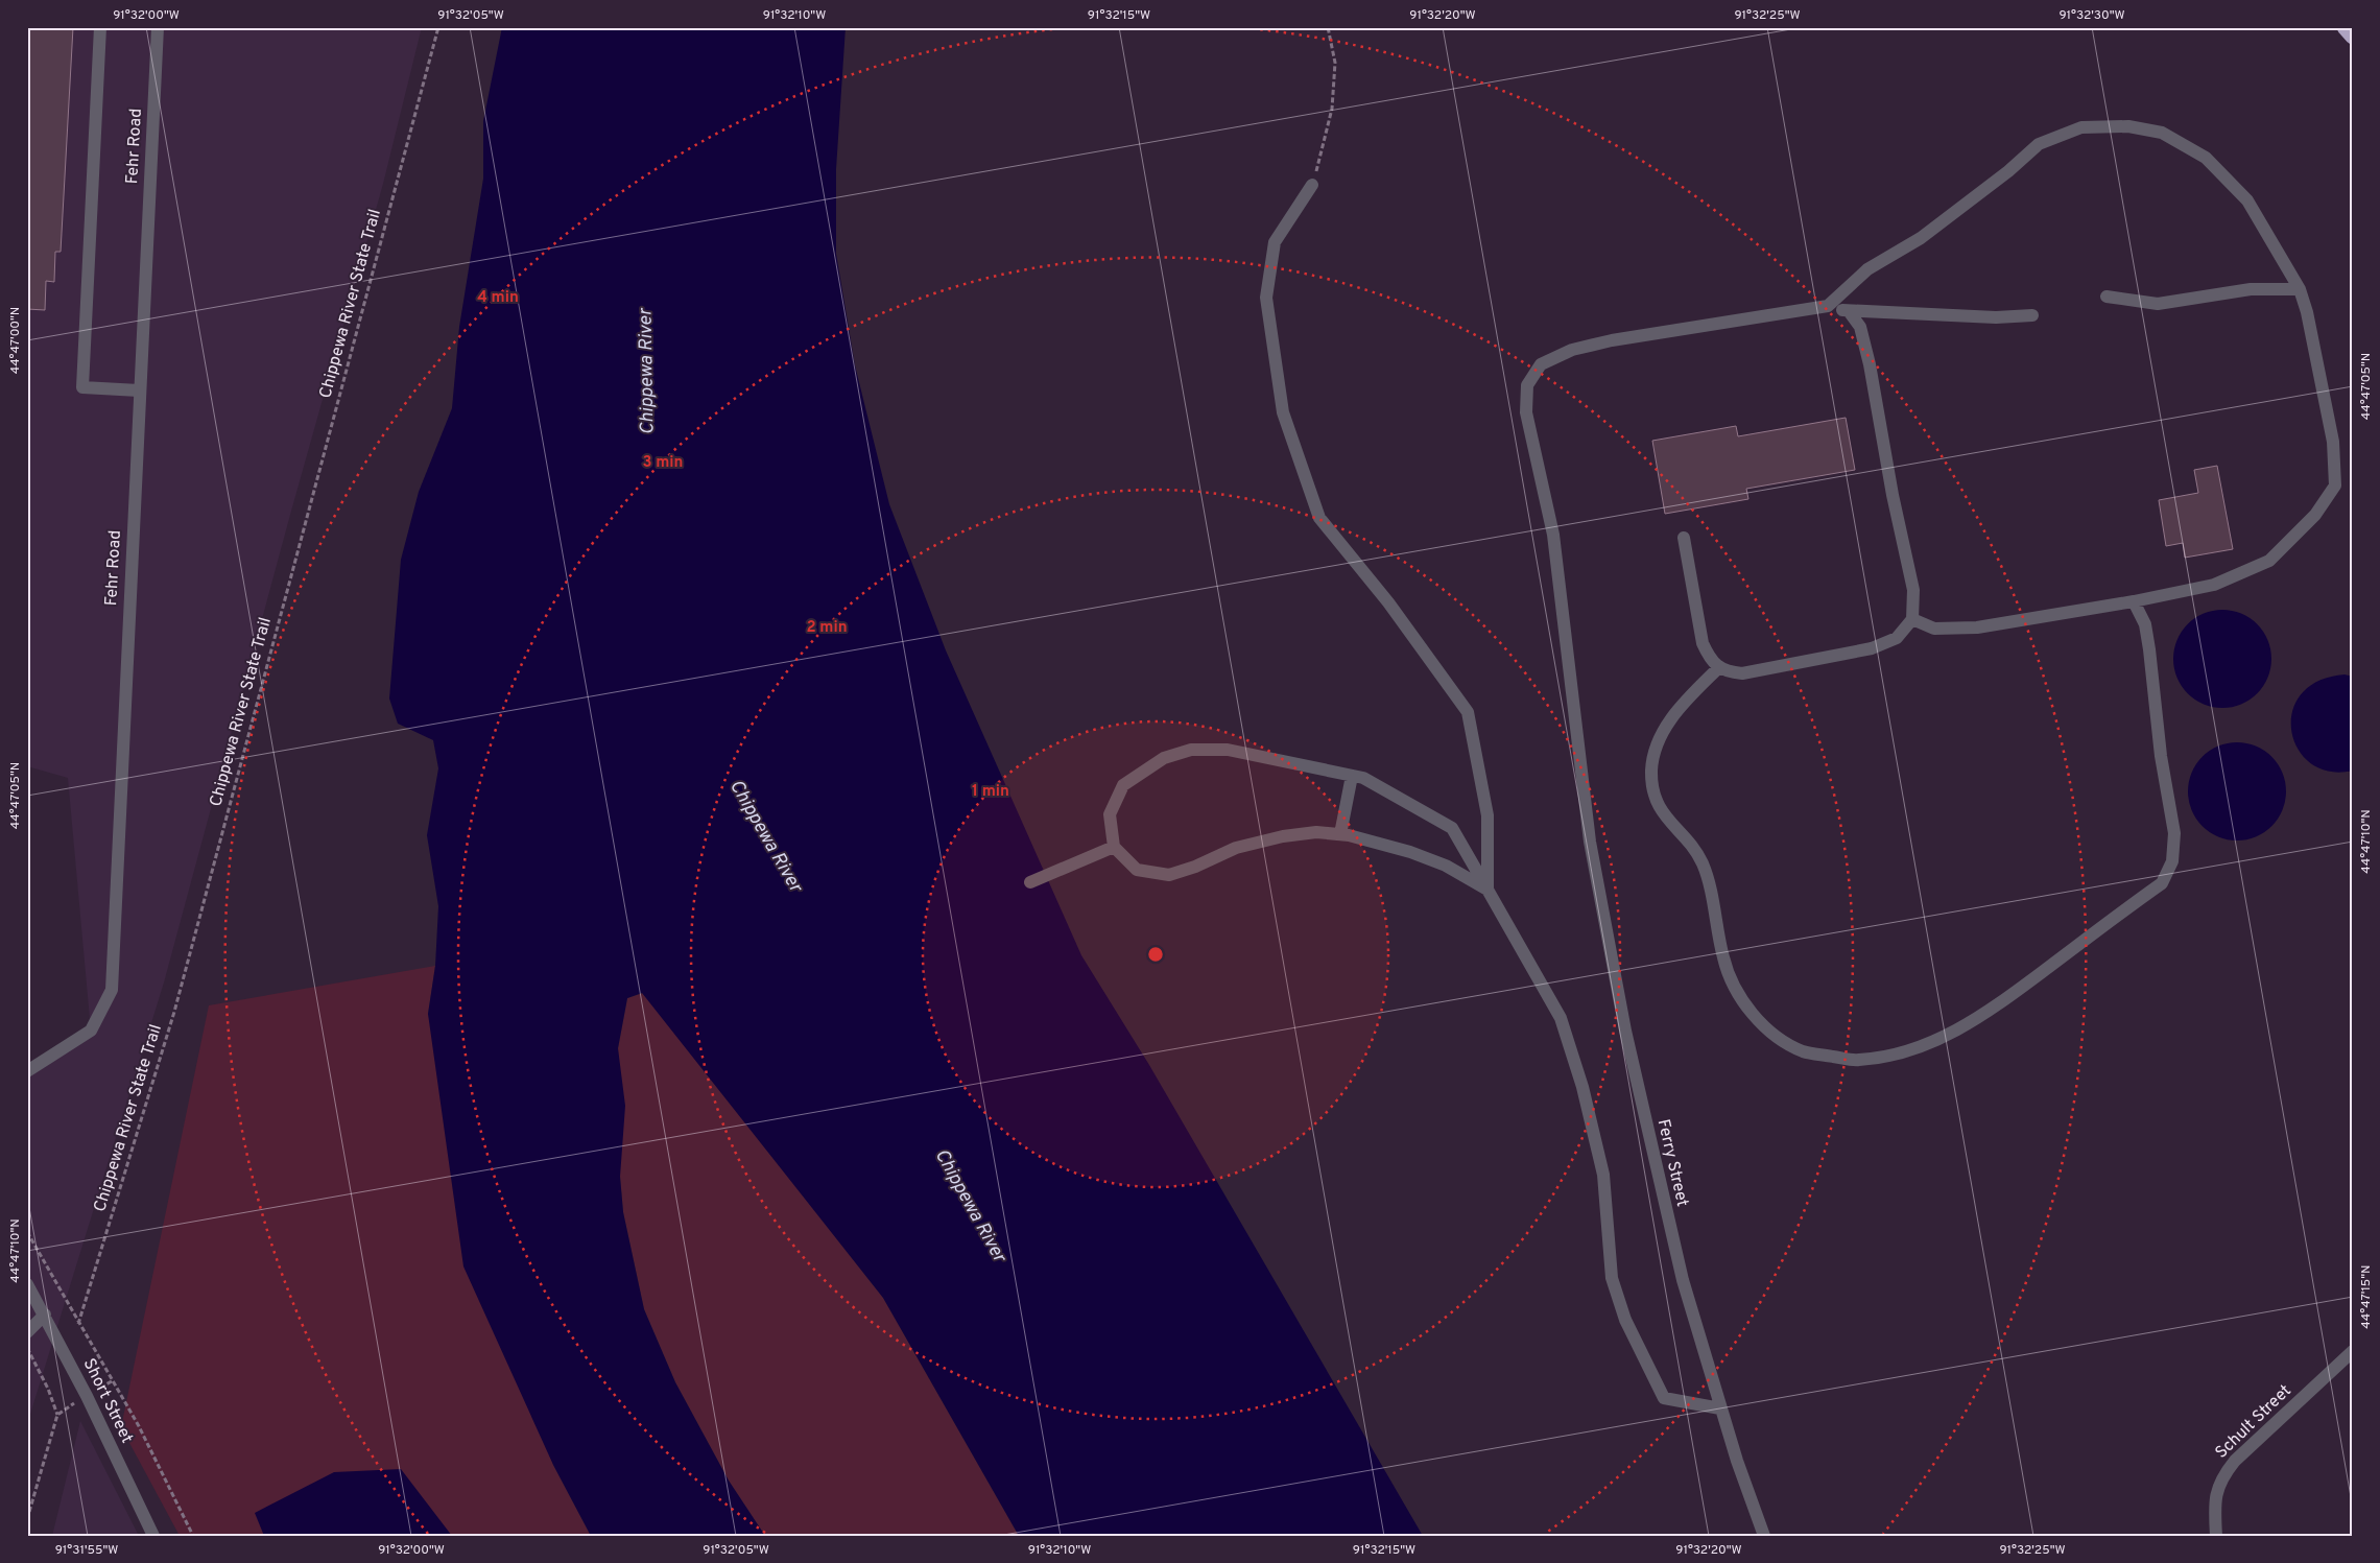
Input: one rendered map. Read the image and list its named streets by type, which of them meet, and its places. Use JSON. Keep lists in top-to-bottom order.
{
  "streets": {
    "street": [
      "Fehr Road",
      "Ferry Street",
      "Short Street",
      "Schult Street"
    ],
    "path": ["Chippewa River State Trail"]
  },
  "water": ["Chippewa River"],
  "coordinates": [
    "91°32'00\"W",
    "91°32'05\"W",
    "91°32'10\"W",
    "91°32'15\"W",
    "91°32'20\"W",
    "91°32'25\"W",
    "91°32'30\"W",
    "44°47'00\"N",
    "44°47'05\"N",
    "44°47'10\"N",
    "44°47'15\"N",
    "91°31'55\"W"
  ],
  "rings": [
    "4 min",
    "3 min",
    "2 min",
    "1 min"
  ]
}
